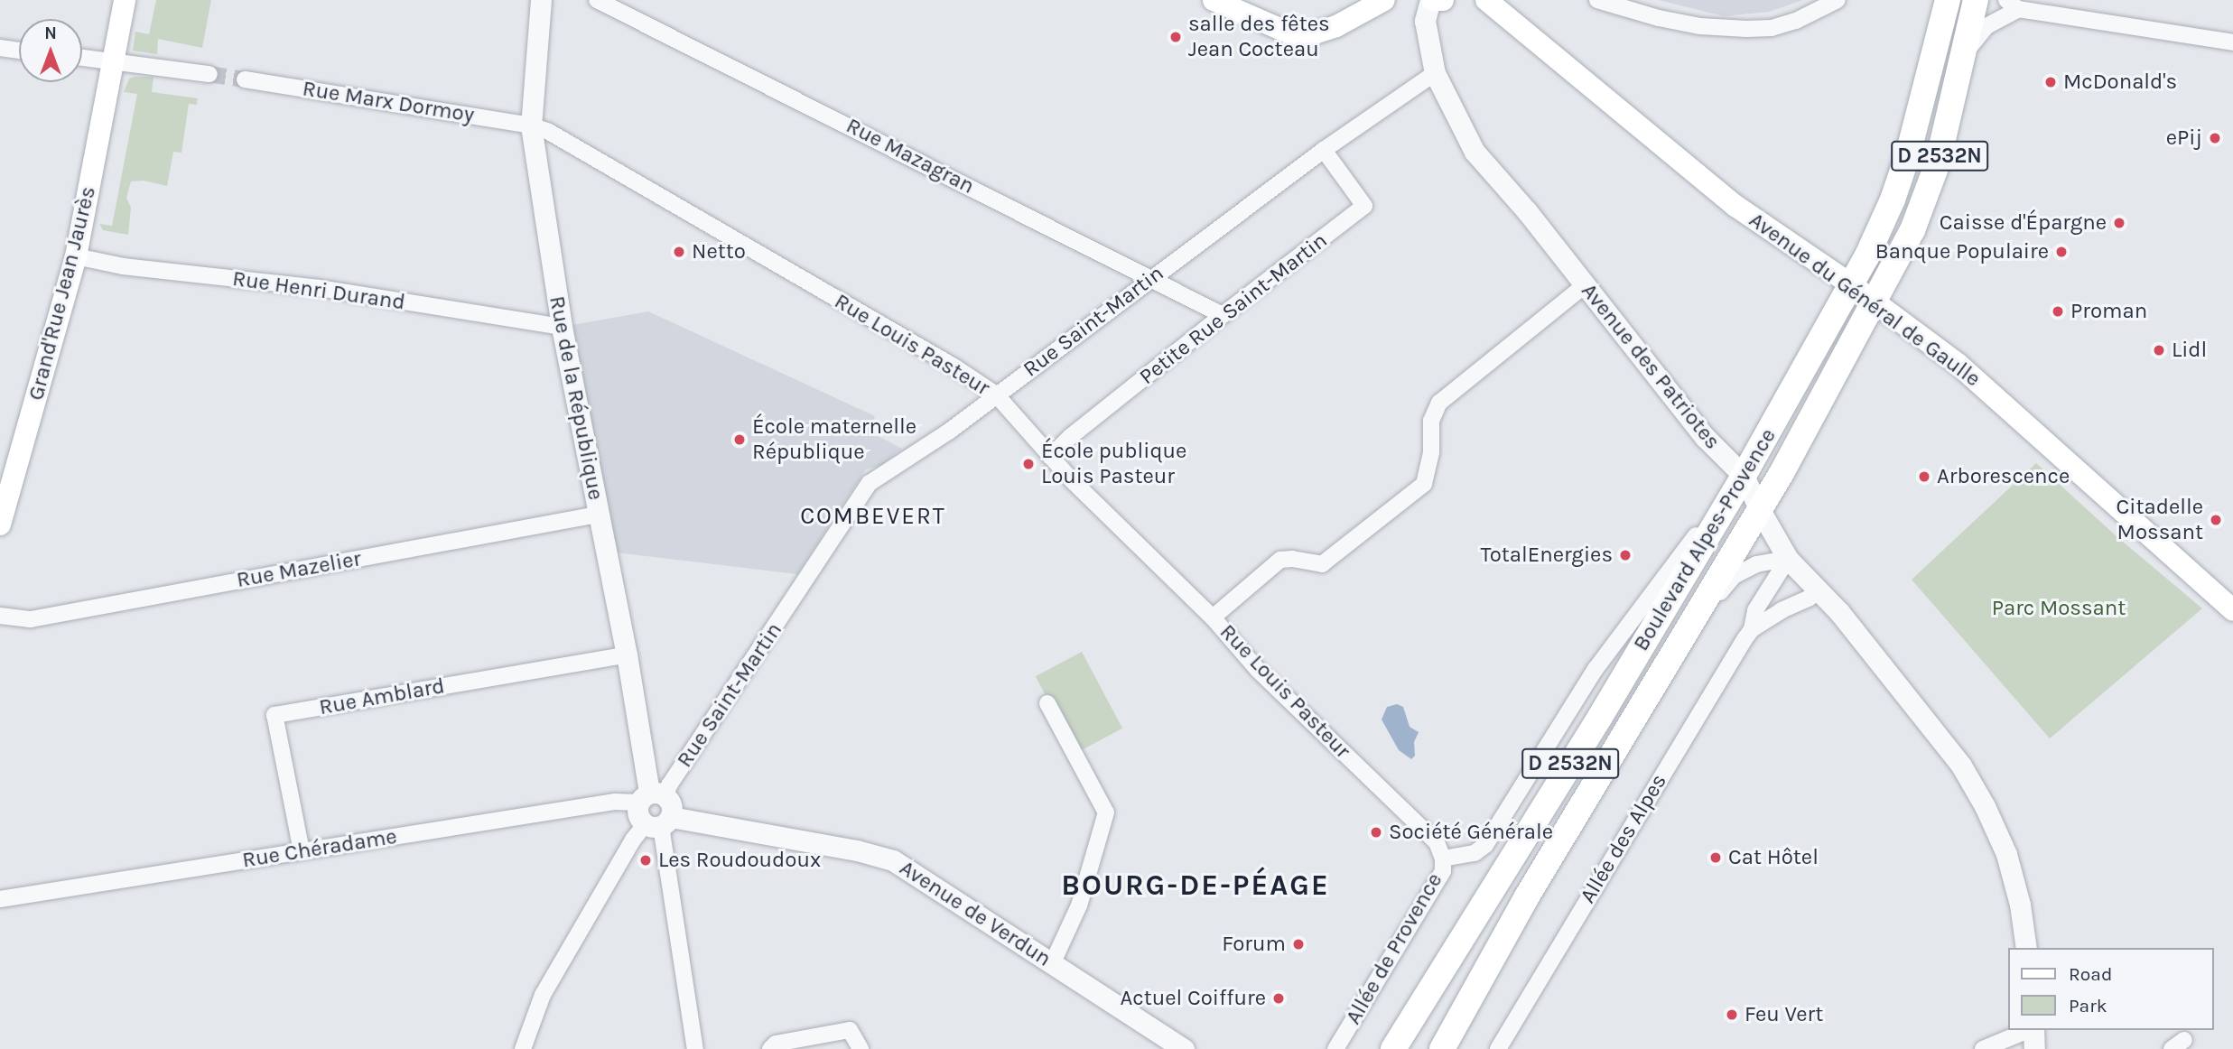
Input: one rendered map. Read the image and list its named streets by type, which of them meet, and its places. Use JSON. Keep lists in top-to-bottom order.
{
  "streets": {
    "main road": [
      "D 2532N",
      "Grand'Rue Jean Jaurès",
      "Avenue du Général de Gaulle",
      "Boulevard Alpes-Provence"
    ],
    "street": [
      "Rue Marx Dormoy",
      "Rue Mazagran",
      "Rue Henri Durand",
      "Petite Rue Saint-Martin",
      "Rue Saint-Martin",
      "Rue Louis Pasteur",
      "Avenue des Patriotes",
      "Rue de la République",
      "Rue Mazelier",
      "Rue Amblard",
      "Allée des Alpes",
      "Rue Chéradame",
      "Avenue de Verdun",
      "Allée de Provence"
    ]
  },
  "crossings": [
    ["Rue Marx Dormoy", "Rue Louis Pasteur"],
    ["Rue Marx Dormoy", "Rue de la République"],
    ["Rue Mazagran", "Petite Rue Saint-Martin"],
    ["Rue Mazagran", "Rue Saint-Martin"],
    ["Rue Henri Durand", "Grand'Rue Jean Jaurès"],
    ["Rue Henri Durand", "Rue de la République"],
    ["Avenue du Général de Gaulle", "Boulevard Alpes-Provence"],
    ["Petite Rue Saint-Martin", "Rue Saint-Martin"],
    ["Petite Rue Saint-Martin", "Rue Louis Pasteur"],
    ["Rue Saint-Martin", "Rue Louis Pasteur"],
    ["Rue Saint-Martin", "Avenue des Patriotes"],
    ["Rue Saint-Martin", "Rue de la République"],
    ["Rue Saint-Martin", "Rue Chéradame"],
    ["Rue Louis Pasteur", "Rue de la République"],
    ["Rue Louis Pasteur", "Allée de Provence"],
    ["Avenue des Patriotes", "Boulevard Alpes-Provence"],
    ["Avenue des Patriotes", "Allée des Alpes"],
    ["Rue de la République", "Rue Mazelier"],
    ["Rue de la République", "Rue Amblard"],
    ["Rue de la République", "Rue Chéradame"],
    ["Boulevard Alpes-Provence", "Allée de Provence"],
    ["Rue Amblard", "Rue Chéradame"]
  ],
  "districts": ["COMBEVERT", "BOURG-DE-PÉAGE"],
  "parks": ["Parc Mossant"],
  "places": [
    "salle des fêtes Jean Cocteau",
    "McDonald's",
    "ePij",
    "Caisse d'Épargne",
    "Netto",
    "Banque Populaire",
    "Proman",
    "Lidl",
    "École maternelle République",
    "École publique Louis Pasteur",
    "Arborescence",
    "Citadelle Mossant",
    "TotalEnergies",
    "Société Générale",
    "Cat Hôtel",
    "Les Roudoudoux",
    "Forum",
    "Actuel Coiffure",
    "Feu Vert"
  ],
  "legend": ["Road", "Park"],
  "north": "top"
}
